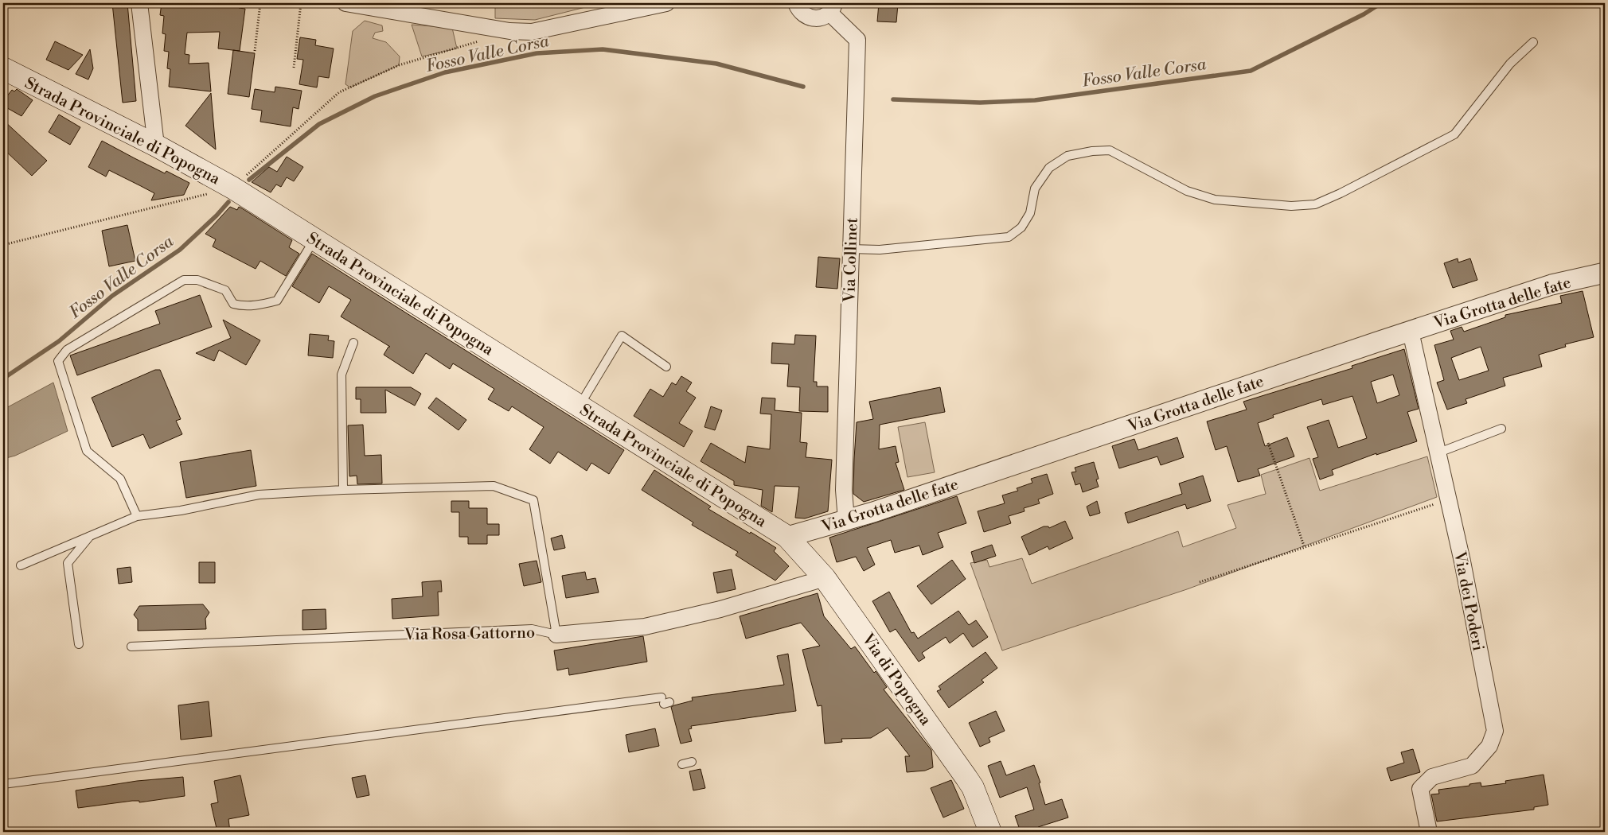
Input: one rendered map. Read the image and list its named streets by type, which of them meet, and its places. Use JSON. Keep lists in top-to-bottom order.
{
  "streets": {
    "main road": ["Strada Provinciale di Popogna", "Via di Popogna"],
    "street": [
      "Via Collinet",
      "Via Grotta delle fate",
      "Via dei Poderi",
      "Via Rosa Gattorno"
    ]
  },
  "crossings": [
    ["Strada Provinciale di Popogna", "Via Grotta delle fate"],
    ["Strada Provinciale di Popogna", "Via di Popogna"],
    ["Via Collinet", "Via Grotta delle fate"],
    ["Via Grotta delle fate", "Via dei Poderi"],
    ["Via Grotta delle fate", "Via di Popogna"],
    ["Via Rosa Gattorno", "Via di Popogna"]
  ],
  "water": ["Fosso Valle Corsa"]
}
